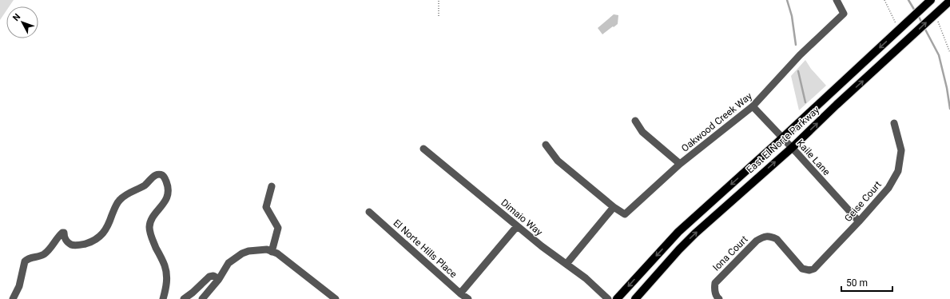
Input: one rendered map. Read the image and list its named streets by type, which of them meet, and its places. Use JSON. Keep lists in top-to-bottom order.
{
  "streets": {
    "main road": ["East El Norte Parkway"],
    "street": [
      "Oakwood Creek Way",
      "Kaile Lane",
      "Geise Court",
      "Dimaio Way",
      "El Norte Hills Place",
      "Iona Court"
    ]
  },
  "crossings": [
    ["Oakwood Creek Way", "Kaile Lane"],
    ["East El Norte Parkway", "Kaile Lane"],
    ["Kaile Lane", "Geise Court"],
    ["Geise Court", "Iona Court"]
  ],
  "scale_bar": "50 m",
  "north": "top left"
}
